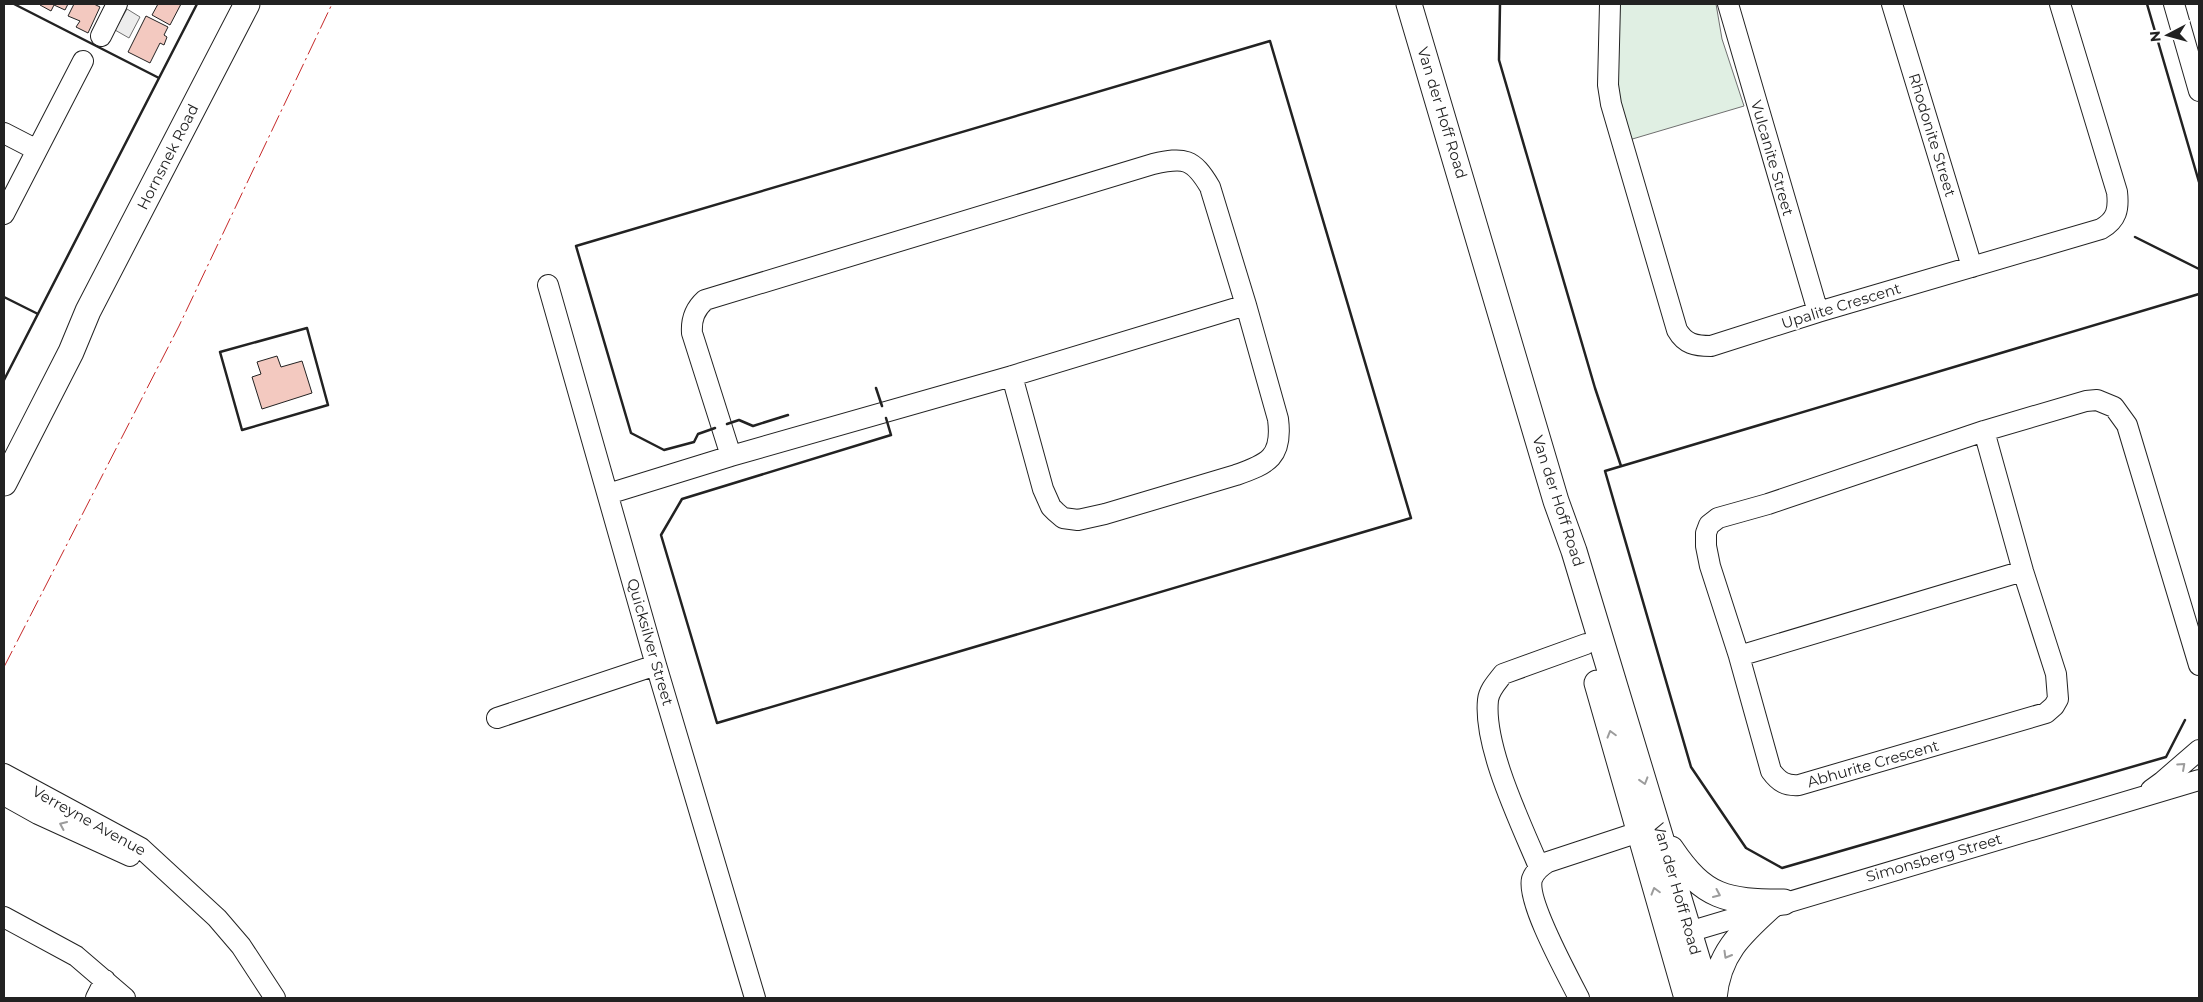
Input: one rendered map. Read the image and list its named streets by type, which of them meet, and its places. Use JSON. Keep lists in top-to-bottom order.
{
  "streets": {
    "main road": ["Van der Hoff Road", "Hornsnek Road"],
    "street": [
      "Rhodonite Street",
      "Vulcanite Street",
      "Upalite Crescent",
      "Quicksilver Street",
      "Abhurite Crescent",
      "Verreyne Avenue",
      "Simonsberg Street"
    ]
  },
  "crossings": [
    ["Van der Hoff Road", "Simonsberg Street"],
    ["Rhodonite Street", "Upalite Crescent"],
    ["Vulcanite Street", "Upalite Crescent"]
  ],
  "north": "left"
}
